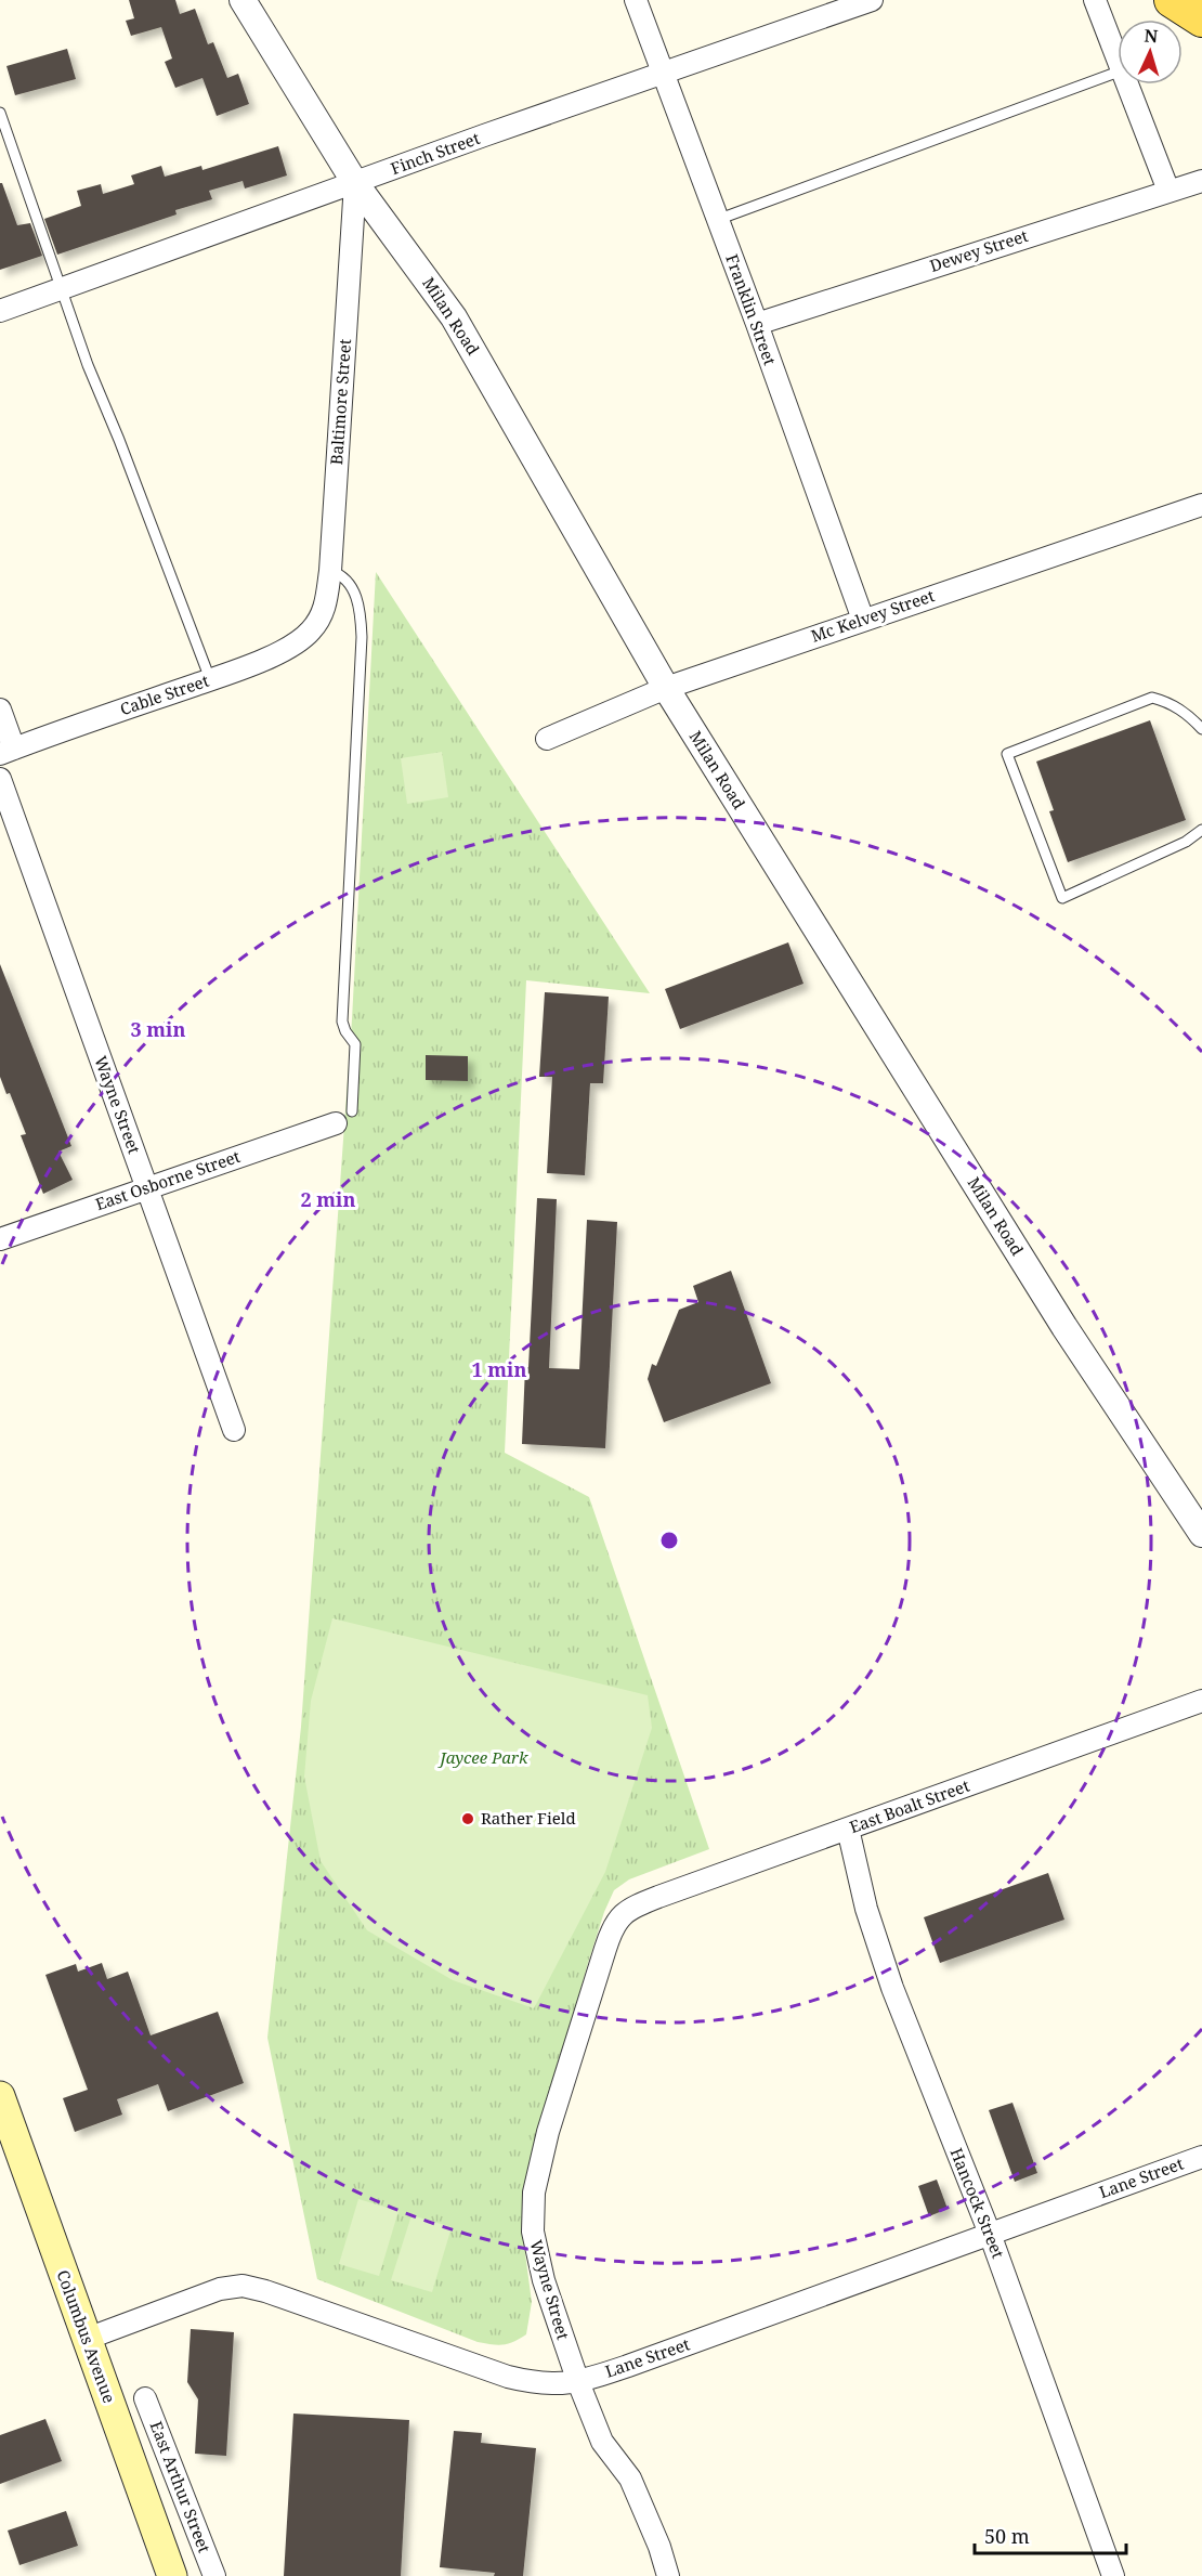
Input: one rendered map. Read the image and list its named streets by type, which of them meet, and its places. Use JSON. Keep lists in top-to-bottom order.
{
  "streets": {
    "main road": ["Columbus Avenue"],
    "street": [
      "Finch Street",
      "Dewey Street",
      "Franklin Street",
      "Milan Road",
      "Baltimore Street",
      "Mc Kelvey Street",
      "Cable Street",
      "Wayne Street",
      "East Osborne Street",
      "East Boalt Street",
      "Lane Street",
      "Hancock Street",
      "East Arthur Street"
    ]
  },
  "crossings": [
    ["Finch Street", "Franklin Street"],
    ["Finch Street", "Milan Road"],
    ["Finch Street", "Baltimore Street"],
    ["Dewey Street", "Franklin Street"],
    ["Franklin Street", "Mc Kelvey Street"],
    ["Milan Road", "Baltimore Street"],
    ["Milan Road", "Mc Kelvey Street"],
    ["Baltimore Street", "Cable Street"],
    ["Wayne Street", "East Osborne Street"],
    ["Wayne Street", "East Boalt Street"],
    ["Wayne Street", "Lane Street"],
    ["East Boalt Street", "Hancock Street"],
    ["Lane Street", "Hancock Street"],
    ["Lane Street", "Columbus Avenue"]
  ],
  "parks": ["Jaycee Park"],
  "places": ["Rather Field"],
  "scale_bar": "50 m",
  "north": "top",
  "rings": ["3 min", "2 min", "1 min"]
}
